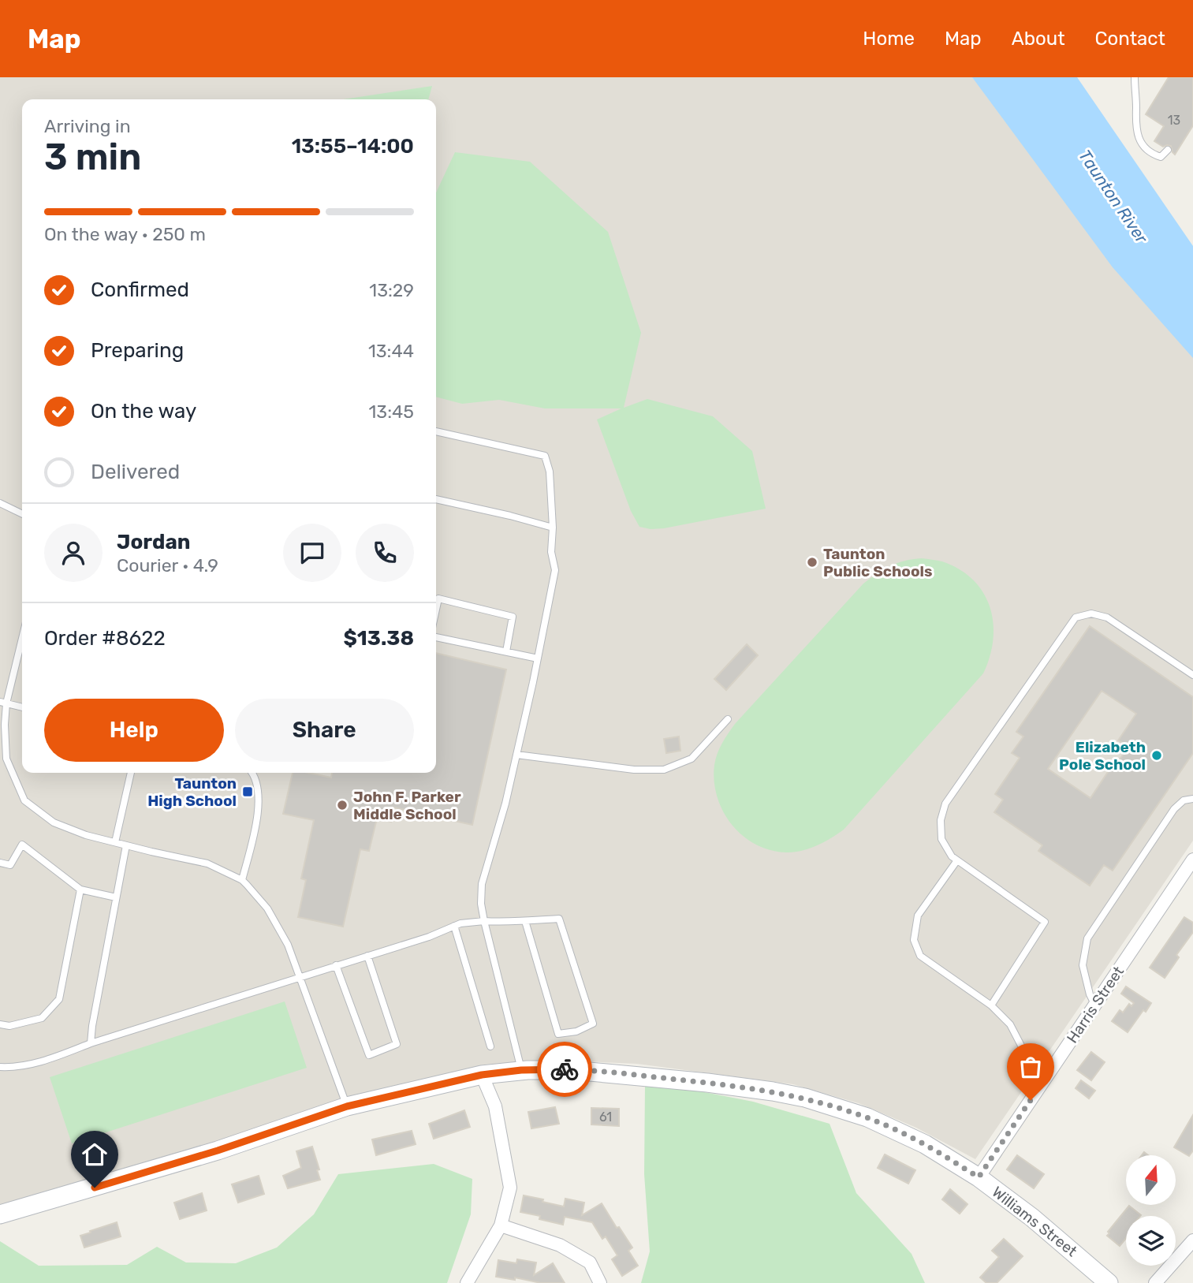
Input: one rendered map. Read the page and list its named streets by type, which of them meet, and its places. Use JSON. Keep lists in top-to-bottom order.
{
  "streets": {
    "street": ["Harris Street", "Williams Street"]
  },
  "crossings": [
    ["Harris Street", "Williams Street"]
  ],
  "water": ["Taunton River"],
  "places": {
    "other": ["Taunton Public Schools", "Elizabeth Pole School", "John F. Parker Middle School"],
    "transit": ["Taunton High School"]
  },
  "house_numbers": ["13", "61"],
  "north": "top",
  "page": {
    "header": "Map",
    "nav": [
      "Home",
      "Map",
      "About",
      "Contact"
    ],
    "heading": ["3 min", "Arriving in", "13:55–14:00"],
    "panel": [
      "Jordan",
      "Courier · 4.9",
      "Order #8622",
      "$13.38"
    ],
    "bar": "On the way · 250 m",
    "list": [
      ["Confirmed", "13:29"],
      ["Preparing", "13:44"],
      ["On the way", "13:45"],
      "Delivered"
    ],
    "buttons": ["Help", "Share"]
  }
}
